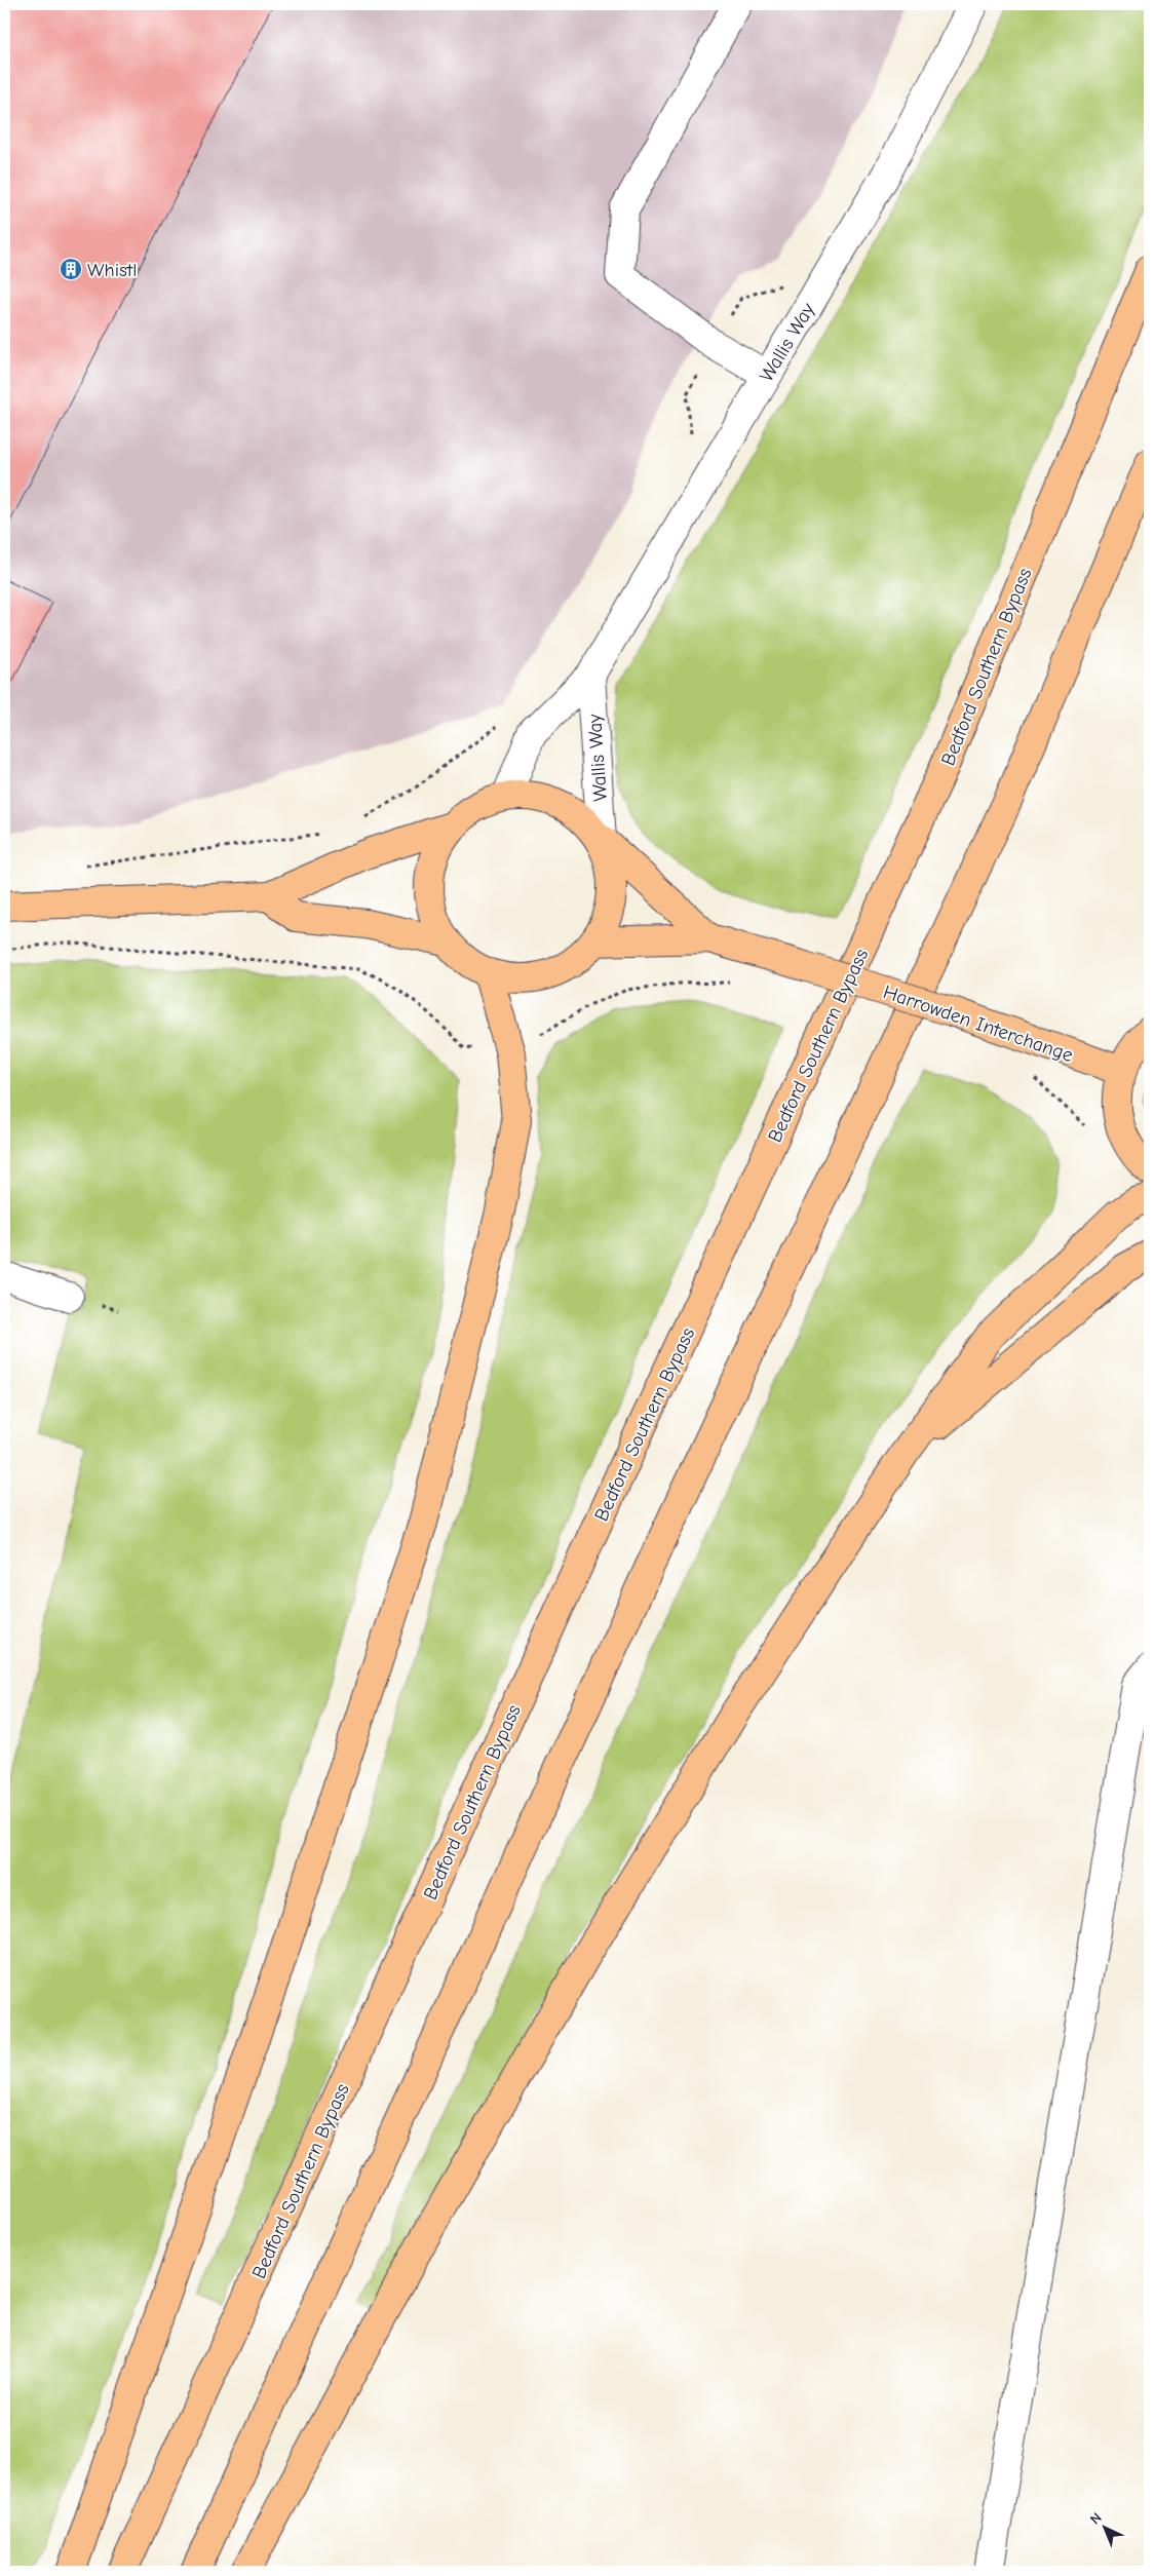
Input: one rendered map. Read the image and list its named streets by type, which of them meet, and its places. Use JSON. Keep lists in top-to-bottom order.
{
  "streets": {
    "main road": ["Bedford Southern Bypass", "Harrowden Interchange"],
    "street": ["Wallis Way"]
  },
  "places": {
    "building": ["Whistl"]
  },
  "north": "top left"
}
